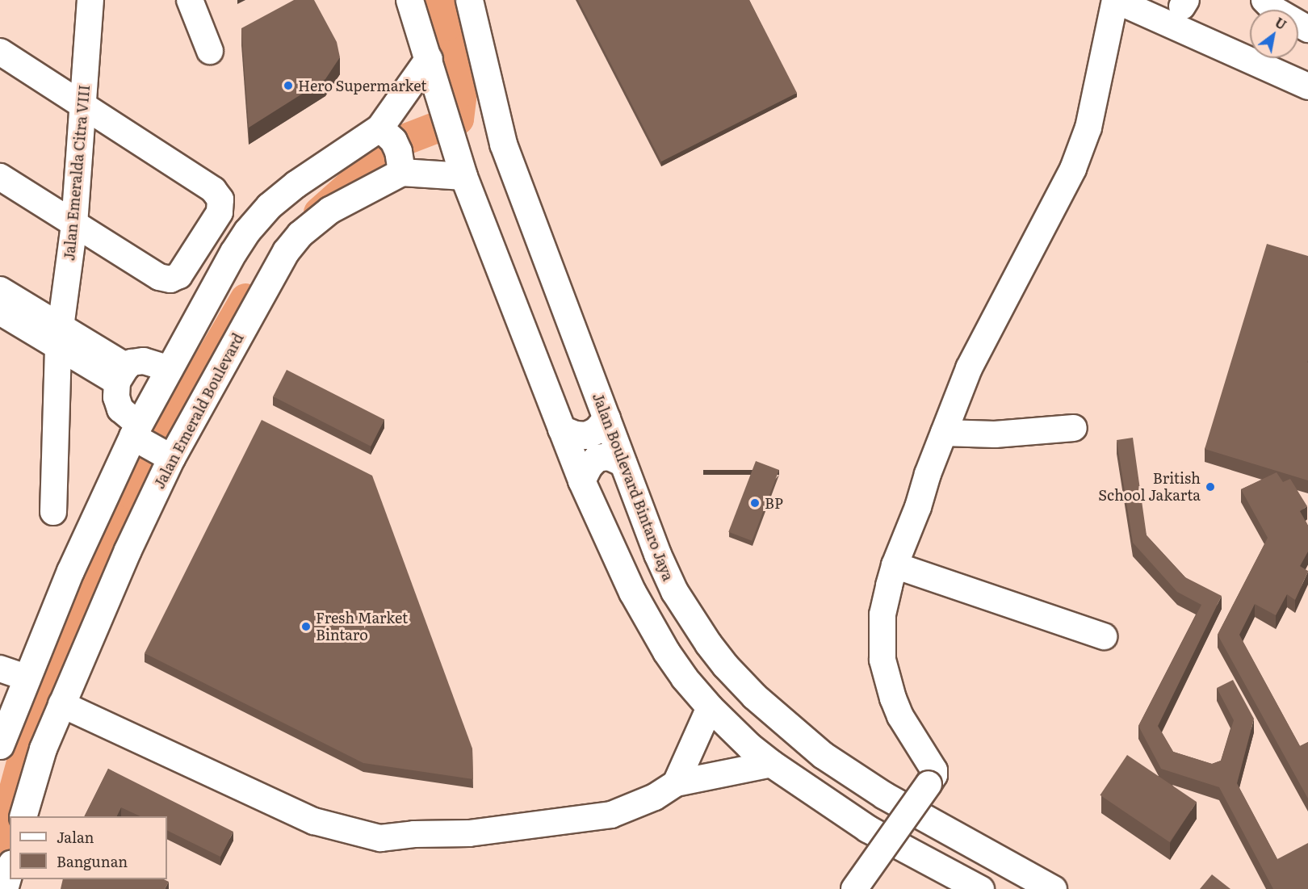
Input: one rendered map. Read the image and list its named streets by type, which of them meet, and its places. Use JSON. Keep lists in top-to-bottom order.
{
  "streets": {
    "main road": ["Jalan Emerald Boulevard", "Jalan Boulevard Bintaro Jaya"],
    "street": ["Jalan Emeralda Citra VIII"]
  },
  "places": [
    "Hero Supermarket",
    "British School Jakarta",
    "BP",
    "Fresh Market Bintaro"
  ],
  "legend": ["Jalan", "Bangunan"],
  "north": "top right"
}
